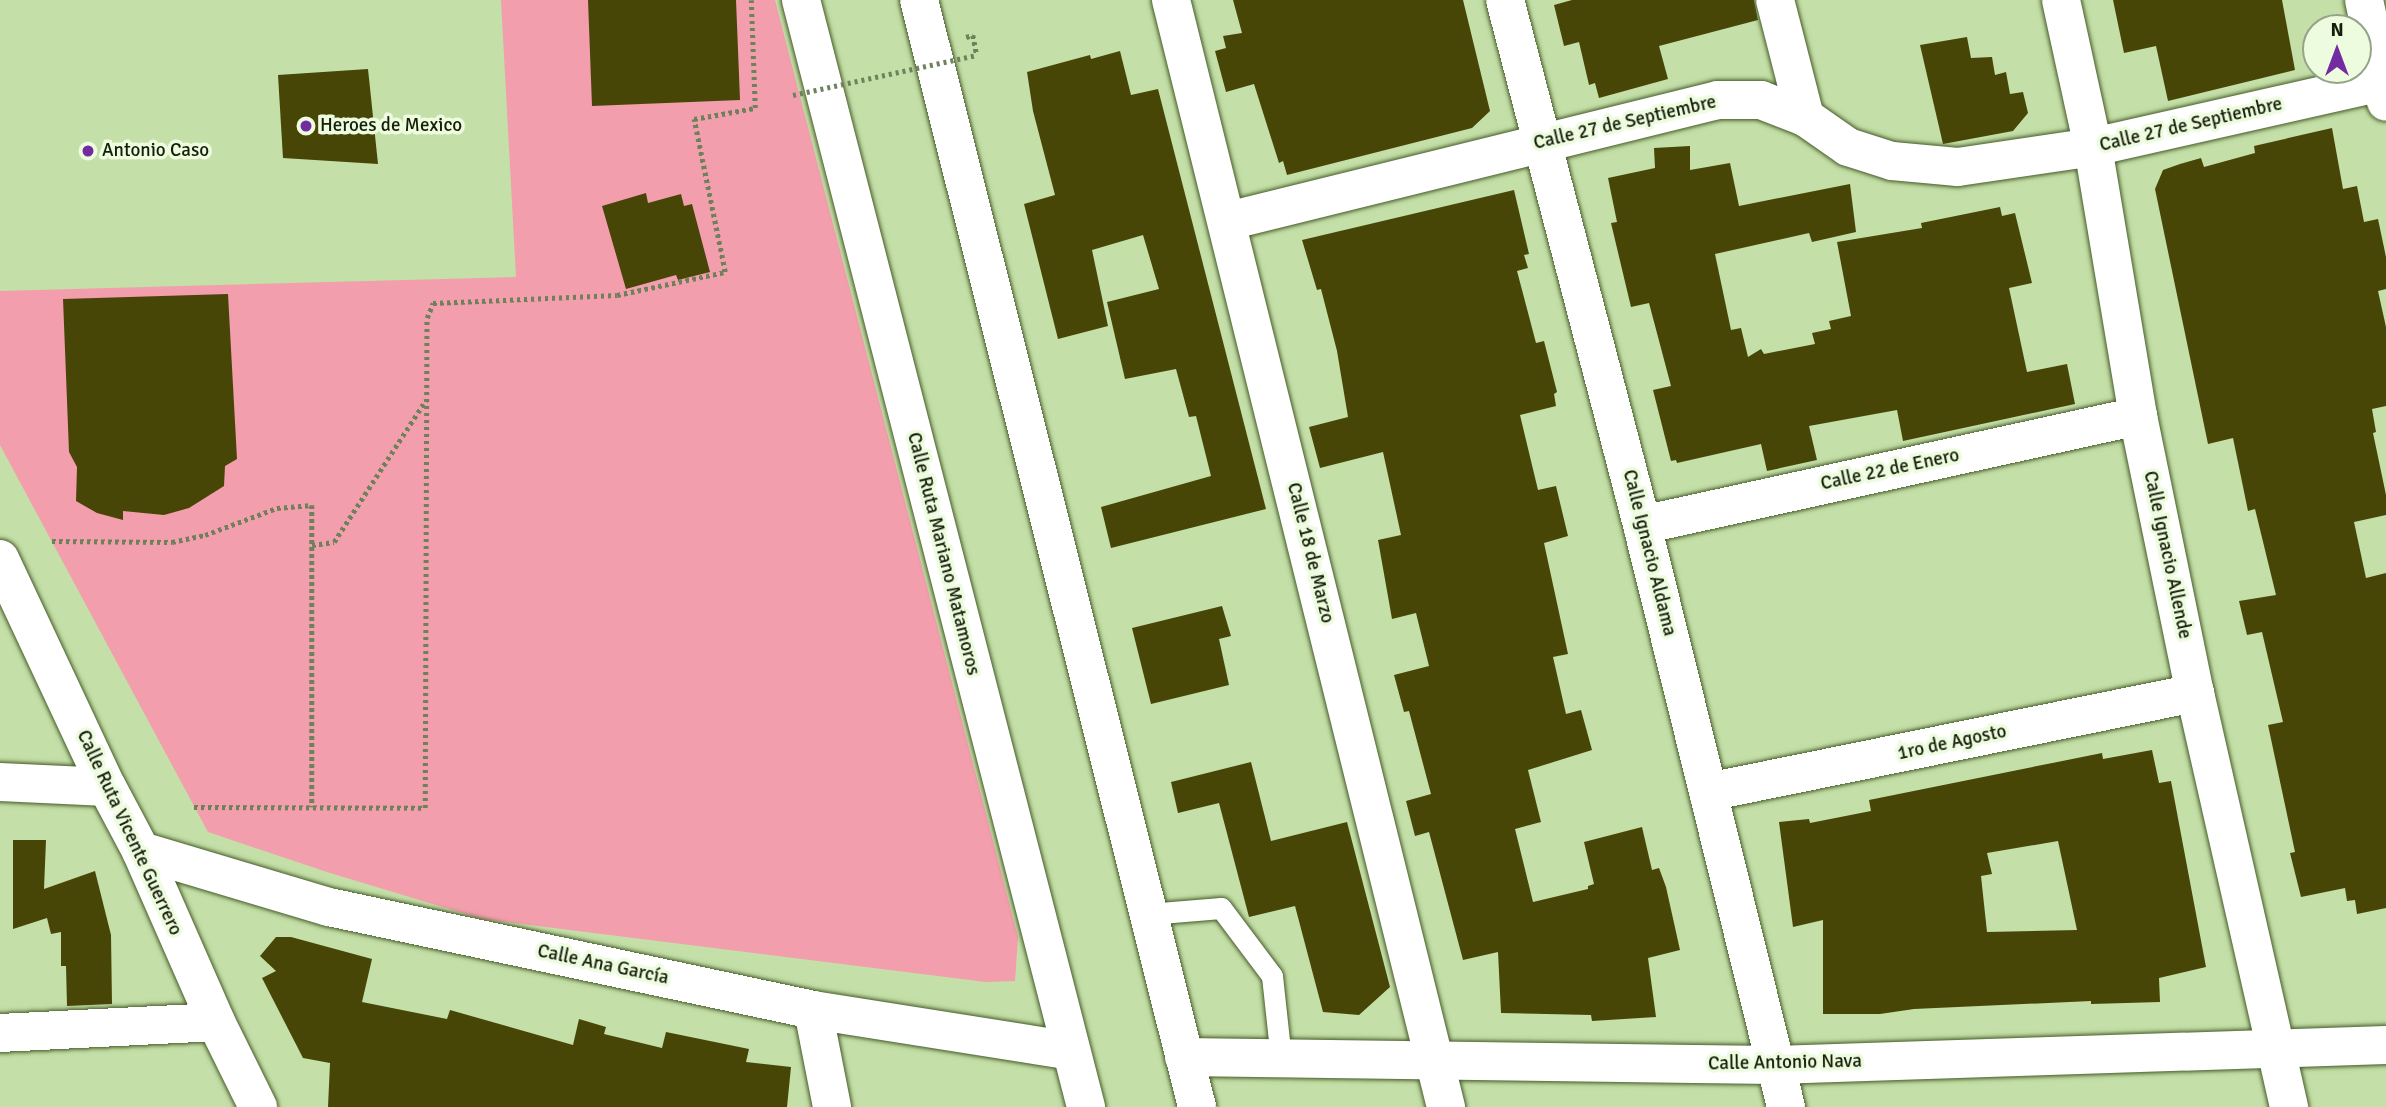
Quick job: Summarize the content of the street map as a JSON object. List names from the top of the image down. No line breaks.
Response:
{"streets":{"street":["Calle 27 de Septiembre","Calle 22 de Enero","Calle 18 de Marzo","Calle Ignacio Aldama","Calle Ruta Mariano Matamoros","Calle Ignacio Allende","1ro de Agosto","Calle Ruta Vicente Guerrero","Calle Ana García","Calle Antonio Nava"]},"crossings":[["Calle 27 de Septiembre","Calle 18 de Marzo"],["Calle 27 de Septiembre","Calle Ignacio Aldama"],["Calle 27 de Septiembre","Calle Ignacio Allende"],["Calle 22 de Enero","Calle Ignacio Aldama"],["Calle 22 de Enero","Calle Ignacio Allende"],["Calle 18 de Marzo","Calle Antonio Nava"],["Calle Ignacio Aldama","1ro de Agosto"],["Calle Ignacio Aldama","Calle Antonio Nava"],["Calle Ruta Mariano Matamoros","Calle Ana García"],["Calle Ignacio Allende","1ro de Agosto"],["Calle Ignacio Allende","Calle Antonio Nava"],["Calle Ruta Vicente Guerrero","Calle Ana García"]],"places":["Heroes de Mexico","Antonio Caso"],"north":"top"}
